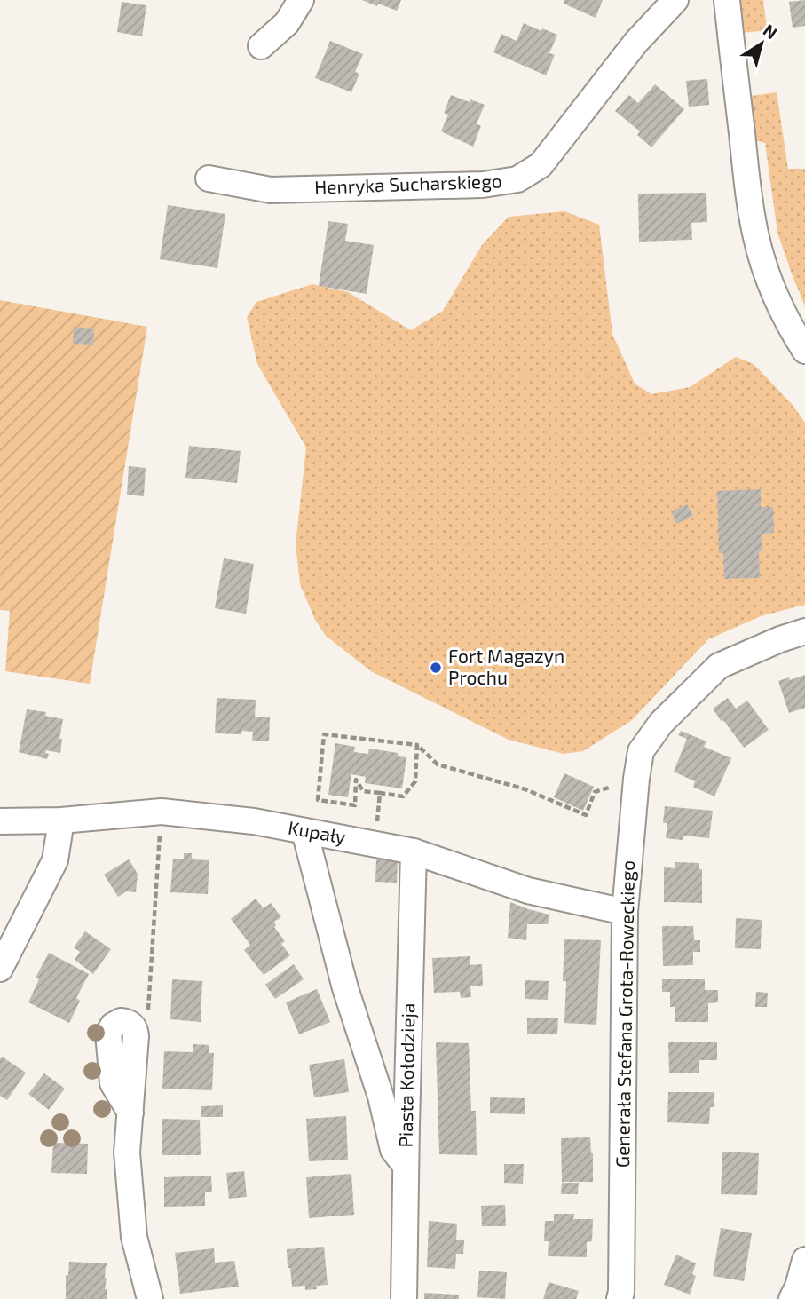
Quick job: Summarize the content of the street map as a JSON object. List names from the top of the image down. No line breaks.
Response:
{"streets":{"street":["Henryka Sucharskiego","Kupały","Generała Stefana Grota-Roweckiego","Piasta Kołodzieja"]},"crossings":[["Kupały","Generała Stefana Grota-Roweckiego"],["Kupały","Piasta Kołodzieja"]],"places":["Fort Magazyn Prochu"],"north":"top right"}
